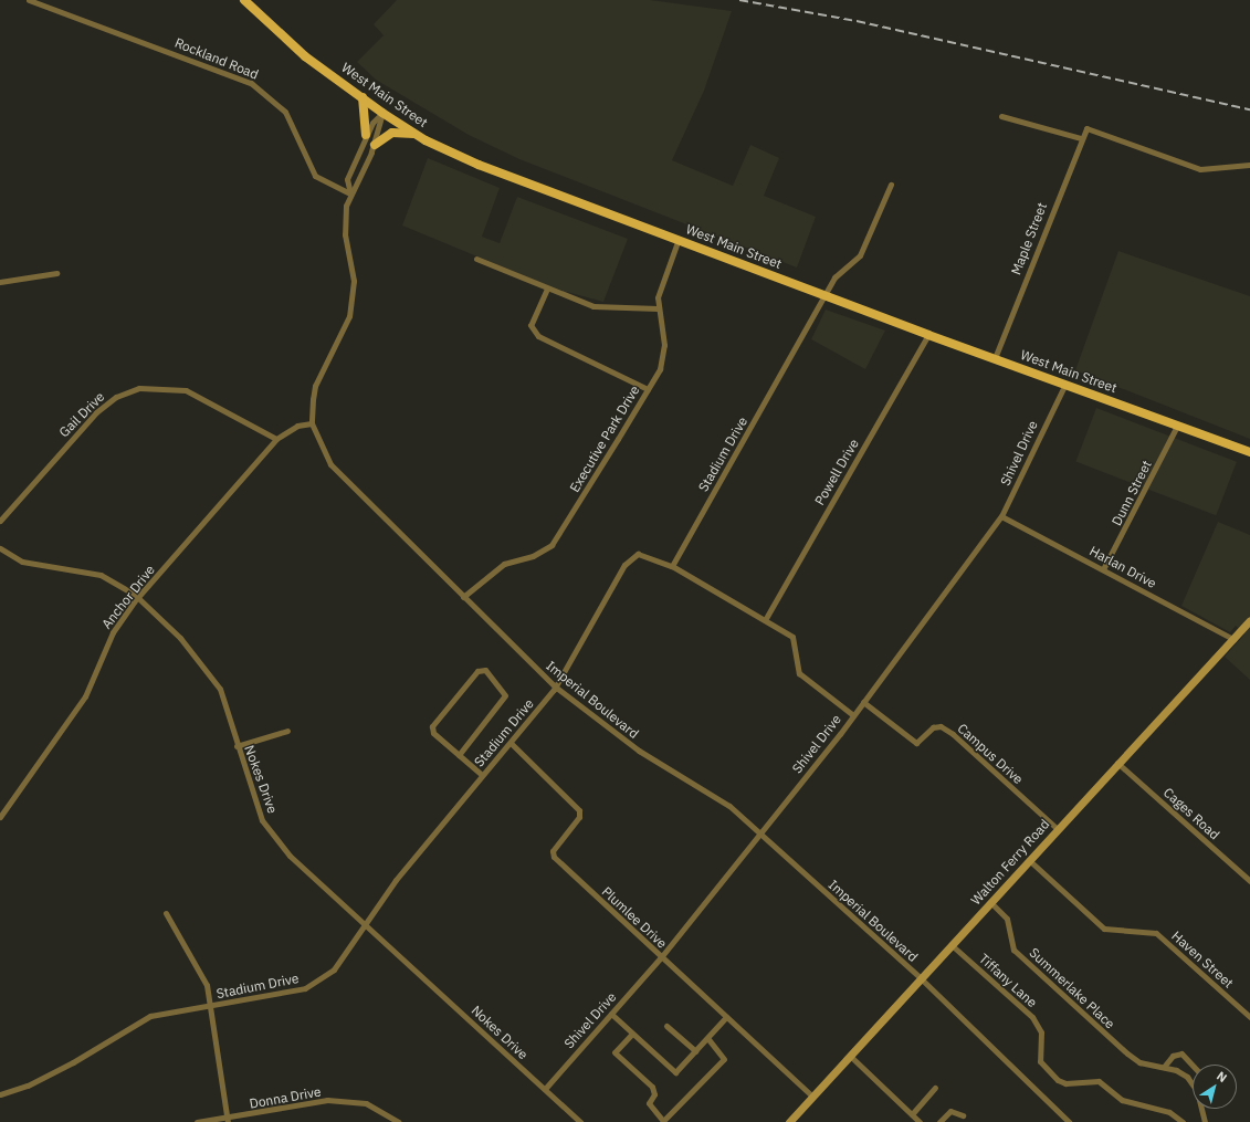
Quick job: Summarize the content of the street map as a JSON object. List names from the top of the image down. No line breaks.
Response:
{"streets":{"main road":["West Main Street"],"street":["Rockland Road","Maple Street","Gail Drive","Executive Park Drive","Shivel Drive","Stadium Drive","Powell Drive","Dunn Street","Harlan Drive","Anchor Drive","Imperial Boulevard","Campus Drive","Nokes Drive","Cages Road","Walton Ferry Road","Plumlee Drive","Haven Street","Tiffany Lane","Summerlake Place","Donna Drive"]},"crossings":[["Rockland Road","Imperial Boulevard"],["West Main Street","Maple Street"],["West Main Street","Executive Park Drive"],["West Main Street","Shivel Drive"],["West Main Street","Stadium Drive"],["West Main Street","Powell Drive"],["West Main Street","Dunn Street"],["West Main Street","Imperial Boulevard"],["Gail Drive","Anchor Drive"],["Executive Park Drive","Imperial Boulevard"],["Shivel Drive","Harlan Drive"],["Shivel Drive","Imperial Boulevard"],["Shivel Drive","Campus Drive"],["Shivel Drive","Nokes Drive"],["Shivel Drive","Plumlee Drive"],["Stadium Drive","Imperial Boulevard"],["Stadium Drive","Nokes Drive"],["Stadium Drive","Plumlee Drive"],["Dunn Street","Harlan Drive"],["Harlan Drive","Walton Ferry Road"],["Anchor Drive","Imperial Boulevard"],["Anchor Drive","Nokes Drive"],["Imperial Boulevard","Walton Ferry Road"],["Campus Drive","Walton Ferry Road"],["Cages Road","Walton Ferry Road"],["Walton Ferry Road","Plumlee Drive"],["Walton Ferry Road","Haven Street"],["Walton Ferry Road","Tiffany Lane"],["Walton Ferry Road","Summerlake Place"]],"north":"top right"}
